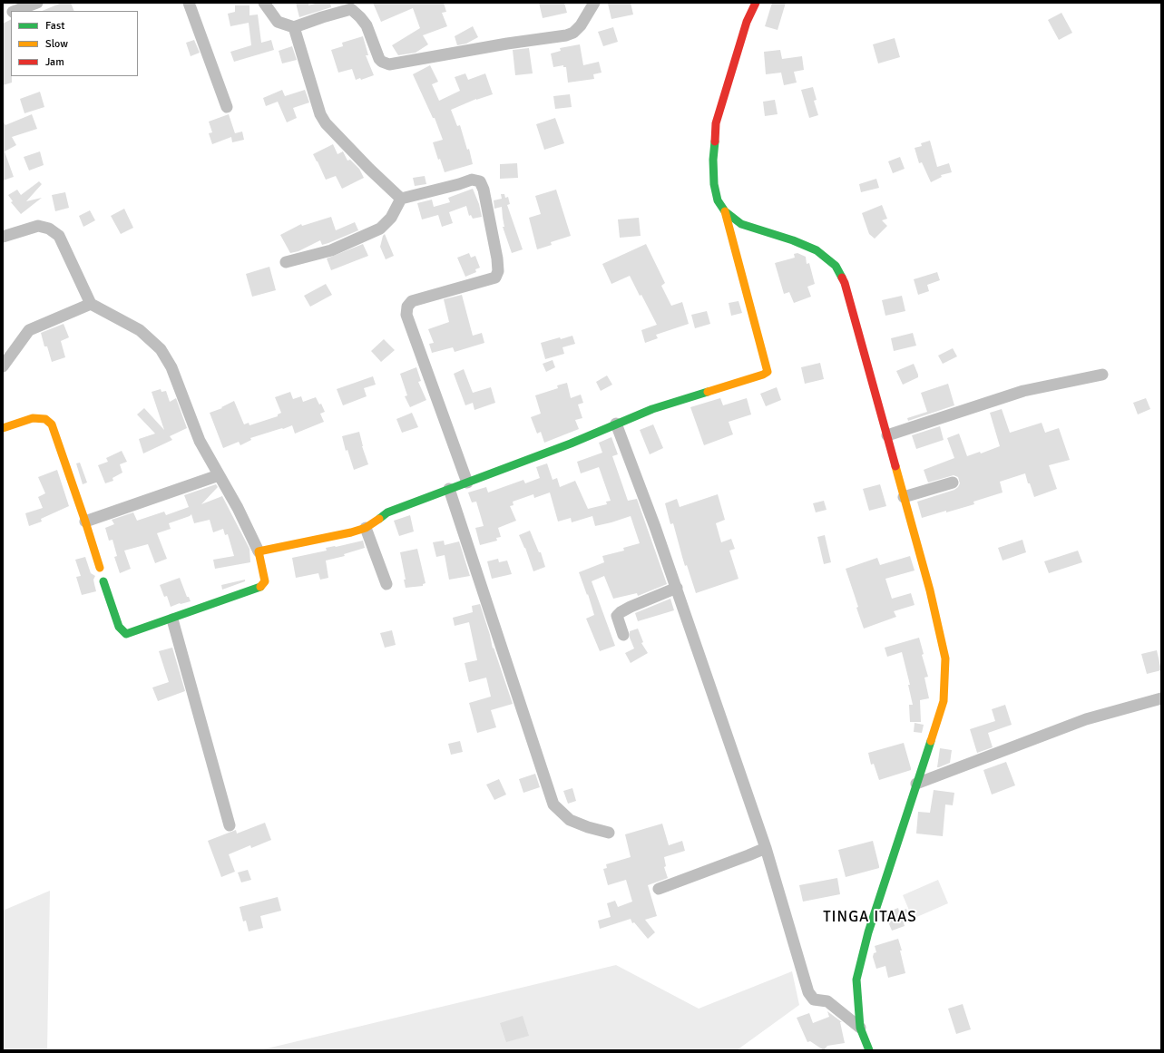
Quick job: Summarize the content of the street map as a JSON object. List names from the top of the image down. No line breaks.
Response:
{"districts":["TINGA ITAAS"],"legend":["Fast","Slow","Jam"]}
